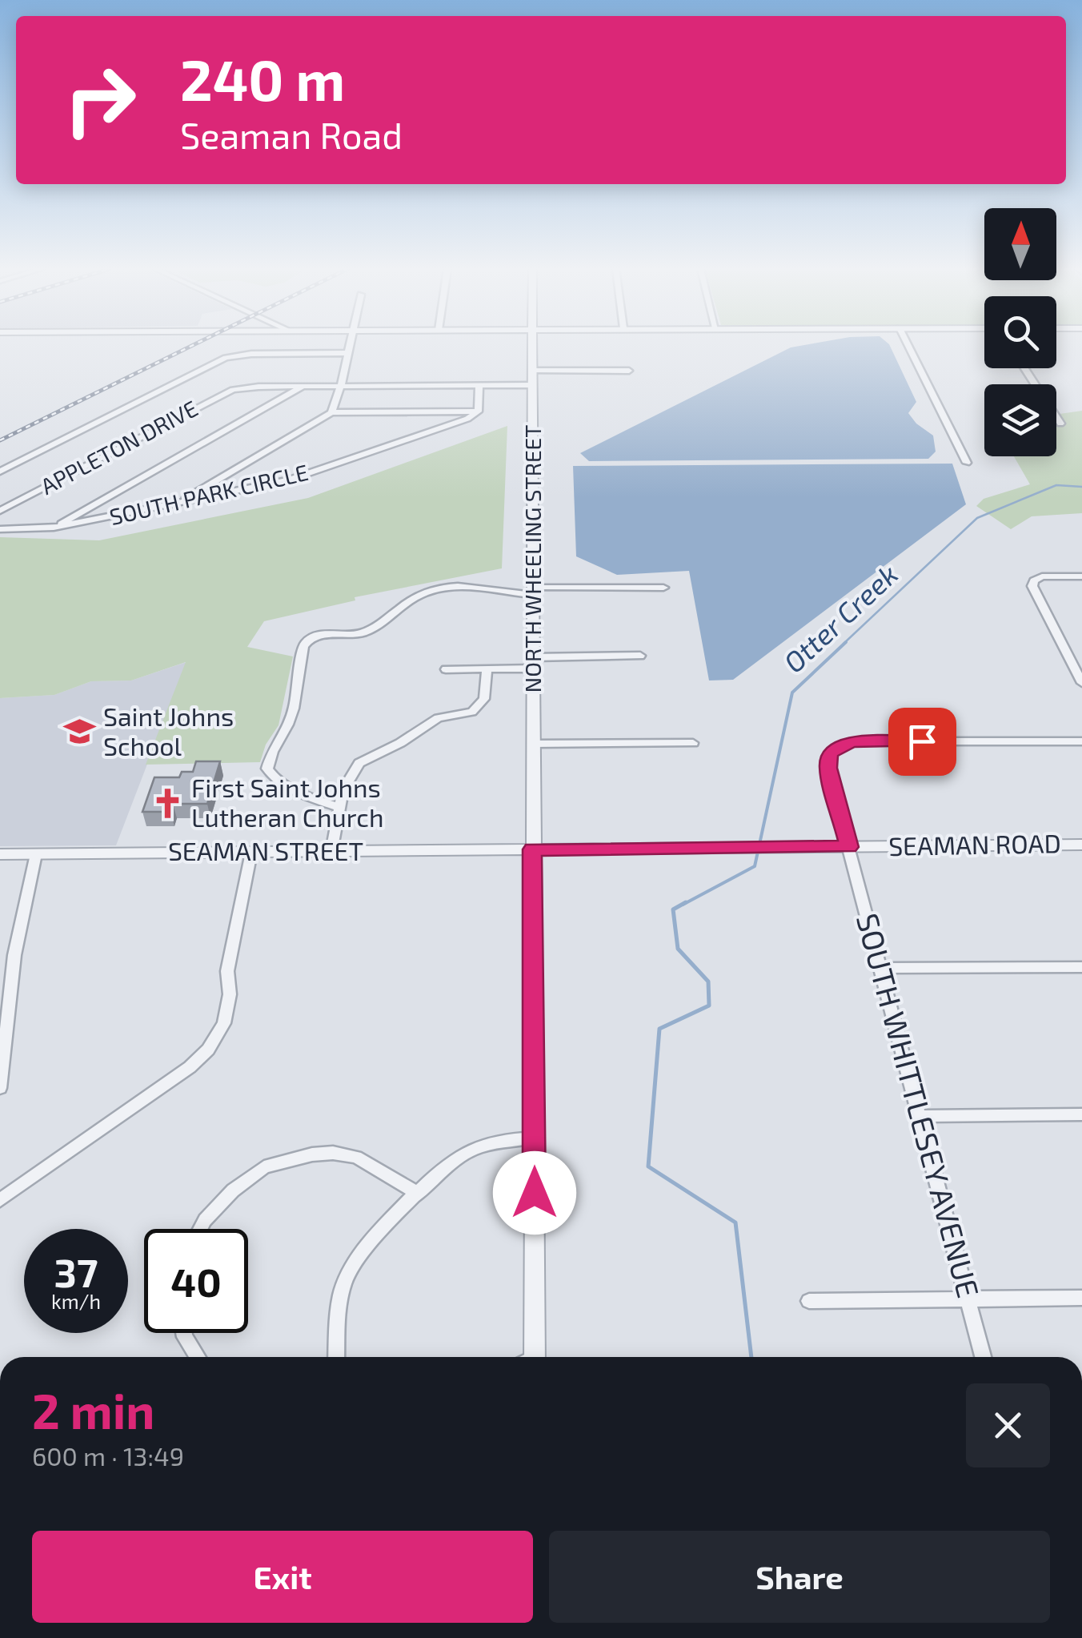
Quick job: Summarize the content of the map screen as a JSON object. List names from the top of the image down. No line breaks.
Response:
{"streets":{"street":["APPLETON DRIVE","SOUTH PARK CIRCLE","NORTH WHEELING STREET","SEAMAN ROAD","SEAMAN STREET","SOUTH WHITTLESEY AVENUE"]},"crossings":[["APPLETON DRIVE","NORTH WHEELING STREET"],["NORTH WHEELING STREET","SEAMAN ROAD"],["NORTH WHEELING STREET","SEAMAN STREET"],["SEAMAN ROAD","SEAMAN STREET"],["SEAMAN ROAD","SOUTH WHITTLESEY AVENUE"]],"water":["Otter Creek"],"places":{"school or university":["Saint Johns School"],"church":["First Saint Johns Lutheran Church"]},"north":"top","page":{"turn":["240 m","Seaman Road"],"speed":"37 km/h","limit":"40","heading":["2 min","600 m · 13:49"],"buttons":["Exit","Share"]}}
